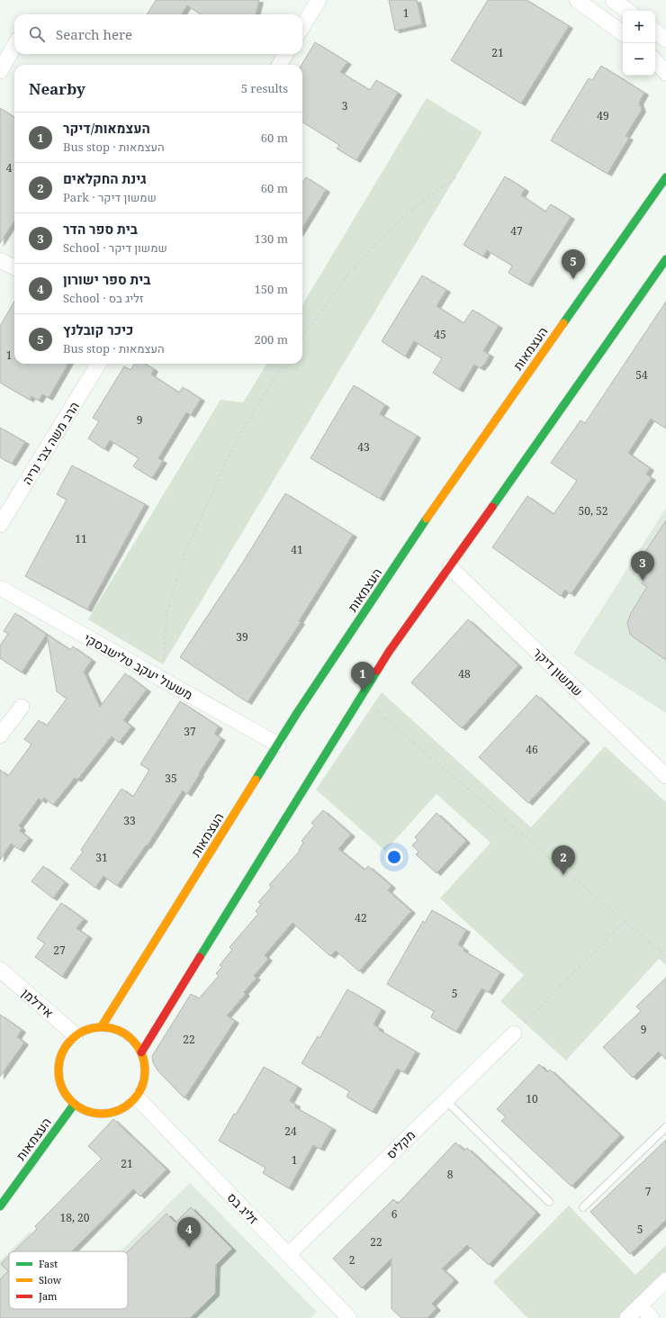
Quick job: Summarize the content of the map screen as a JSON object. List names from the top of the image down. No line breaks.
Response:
{"streets":{"main road":["העצמאות"],"street":["הרב משה צבי נריה","משעול יעקב טלישבסקי","שמשון דיקר","אידלמן","מקליס","זליג בס"]},"crossings":[["העצמאות","משעול יעקב טלישבסקי"],["העצמאות","אידלמן"],["העצמאות","זליג בס"],["אידלמן","זליג בס"],["מקליס","זליג בס"]],"house_numbers":["1","21","3","49","4","47","45","1","54","9","43","50, 52","11","41","39","48","37","46","35","33","31","42","27","5","9","22","10","24","1","21","8","7","6","18, 20","5","22","2"],"legend":["Fast","Slow","Jam"],"page":{"map_buttons":["+","−"],"search":"Search here","heading":["Nearby","5 results"],"list":[{"mark":"1","name":"העצמאות/דיקר","note":"Bus stop · העצמאות","value":"60 m"},{"mark":"2","name":"גינת החקלאים","note":"Park · שמשון דיקר","value":"60 m"},{"mark":"3","name":"בית ספר הדר","note":"School · שמשון דיקר","value":"130 m"},{"mark":"4","name":"בית ספר ישורון","note":"School · זליג בס","value":"150 m"},{"mark":"5","name":"כיכר קובלנץ","note":"Bus stop · העצמאות","value":"200 m"}],"pins":["5","3","1","2","4"]}}
